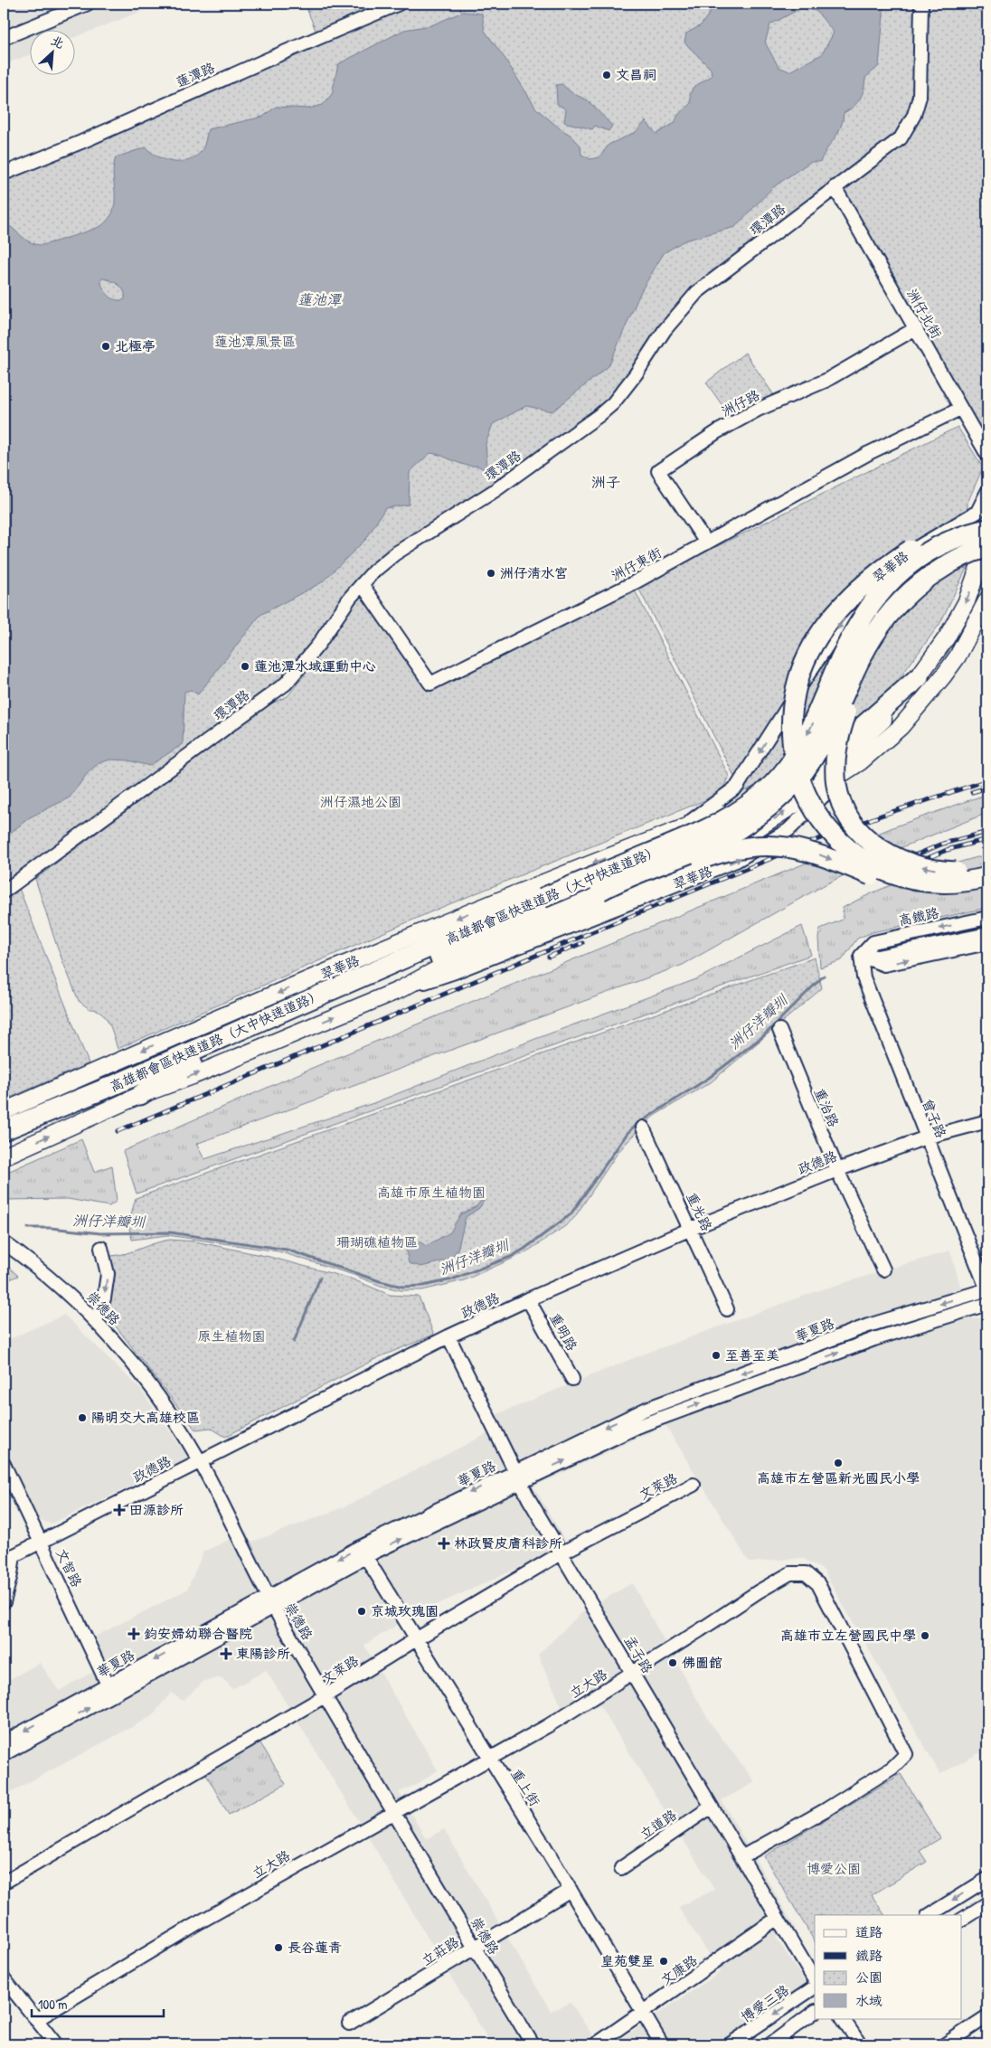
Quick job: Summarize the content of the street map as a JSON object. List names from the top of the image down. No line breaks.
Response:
{"streets":{"highway":["高雄都會區快速道路（大中快速道路）"],"main road":["翠華路"],"street":["蓮潭路","環潭路","洲仔北街","洲仔路","洲仔東街","高鐵路","重治路","曾子路","政德路","重光路","崇德路","華夏路","重明路","文萊路","文智路","孟子路","立大路","重上街","立道路","立莊路","文康路","博愛三路"]},"crossings":[["環潭路","洲仔北街"],["環潭路","洲仔東街"],["洲仔北街","洲仔路"],["洲仔北街","洲仔東街"],["洲仔路","洲仔東街"],["翠華路","高雄都會區快速道路（大中快速道路）"],["高鐵路","曾子路"],["重治路","政德路"],["曾子路","政德路"],["曾子路","華夏路"],["政德路","重光路"],["政德路","崇德路"],["政德路","重明路"],["政德路","文智路"],["政德路","孟子路"],["崇德路","華夏路"],["崇德路","文萊路"],["崇德路","立大路"],["崇德路","立莊路"],["華夏路","文智路"],["華夏路","孟子路"],["華夏路","重上街"],["文萊路","孟子路"],["文萊路","重上街"],["孟子路","立大路"],["孟子路","立道路"],["孟子路","文康路"],["立大路","重上街"],["重上街","立莊路"],["重上街","文康路"]],"districts":["洲子"],"water":["蓮池潭","洲仔洋瓣圳"],"parks":["蓮池潭風景區","洲仔濕地公園","高雄市原生植物園","珊瑚礁植物區","原生植物園","博愛公園"],"places":{"other":["文昌祠","北極亭","洲仔清水宮","蓮池潭水域運動中心","至善至美","陽明交大高雄校區","高雄市左營區新光國民小學","京城玫瑰園","高雄市立左營國民中學","佛圖館","長谷蓮青","皇苑雙星"],"health":["田源診所","林政賢皮膚科診所","鈞安婦幼聯合醫院","東陽診所"]},"legend":["道路","鐵路","公園","水域"],"scale_bar":"100 m","north":"top right"}
